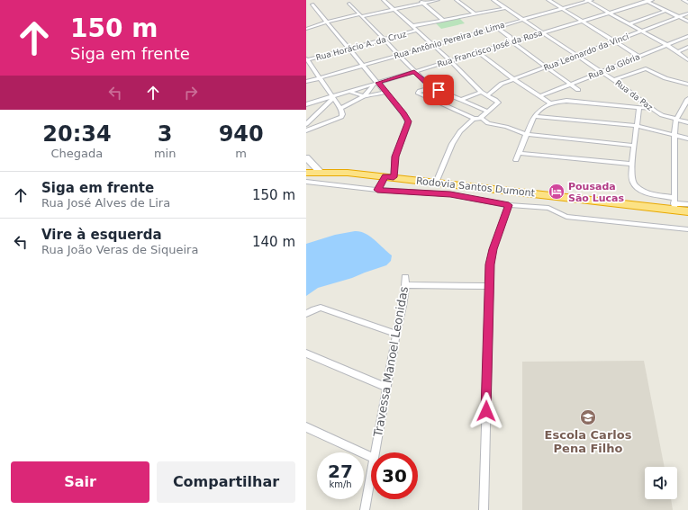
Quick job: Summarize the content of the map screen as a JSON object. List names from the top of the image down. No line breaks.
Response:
{"streets":{"highway":["Rodovia Santos Dumont"],"street":["Rua Antônio Pereira de Lima","Rua Horácio A. da Cruz","Rua Francisco José da Rosa","Rua Leonardo da Vinci","Rua da Glória","Rua da Paz","Travessa Manoel Leonidas"]},"crossings":[["Rua Antônio Pereira de Lima","Rua da Paz"],["Rua Francisco José da Rosa","Rua da Paz"],["Rua Leonardo da Vinci","Rua da Paz"],["Rua da Glória","Rua da Paz"]],"places":{"hotel":["Pousada São Lucas"],"school or university":["Escola Carlos Pena Filho"]},"page":{"turn":["150 m","Siga em frente"],"eta":["20:34","Chegada","3","min","940","m"],"list":[{"name":"Siga em frente","note":"Rua José Alves de Lira","value":"150 m"},{"name":"Vire à esquerda","note":"Rua João Veras de Siqueira","value":"140 m"}],"speed":"27 km/h","limit":"30","buttons":["Sair","Compartilhar"]}}
